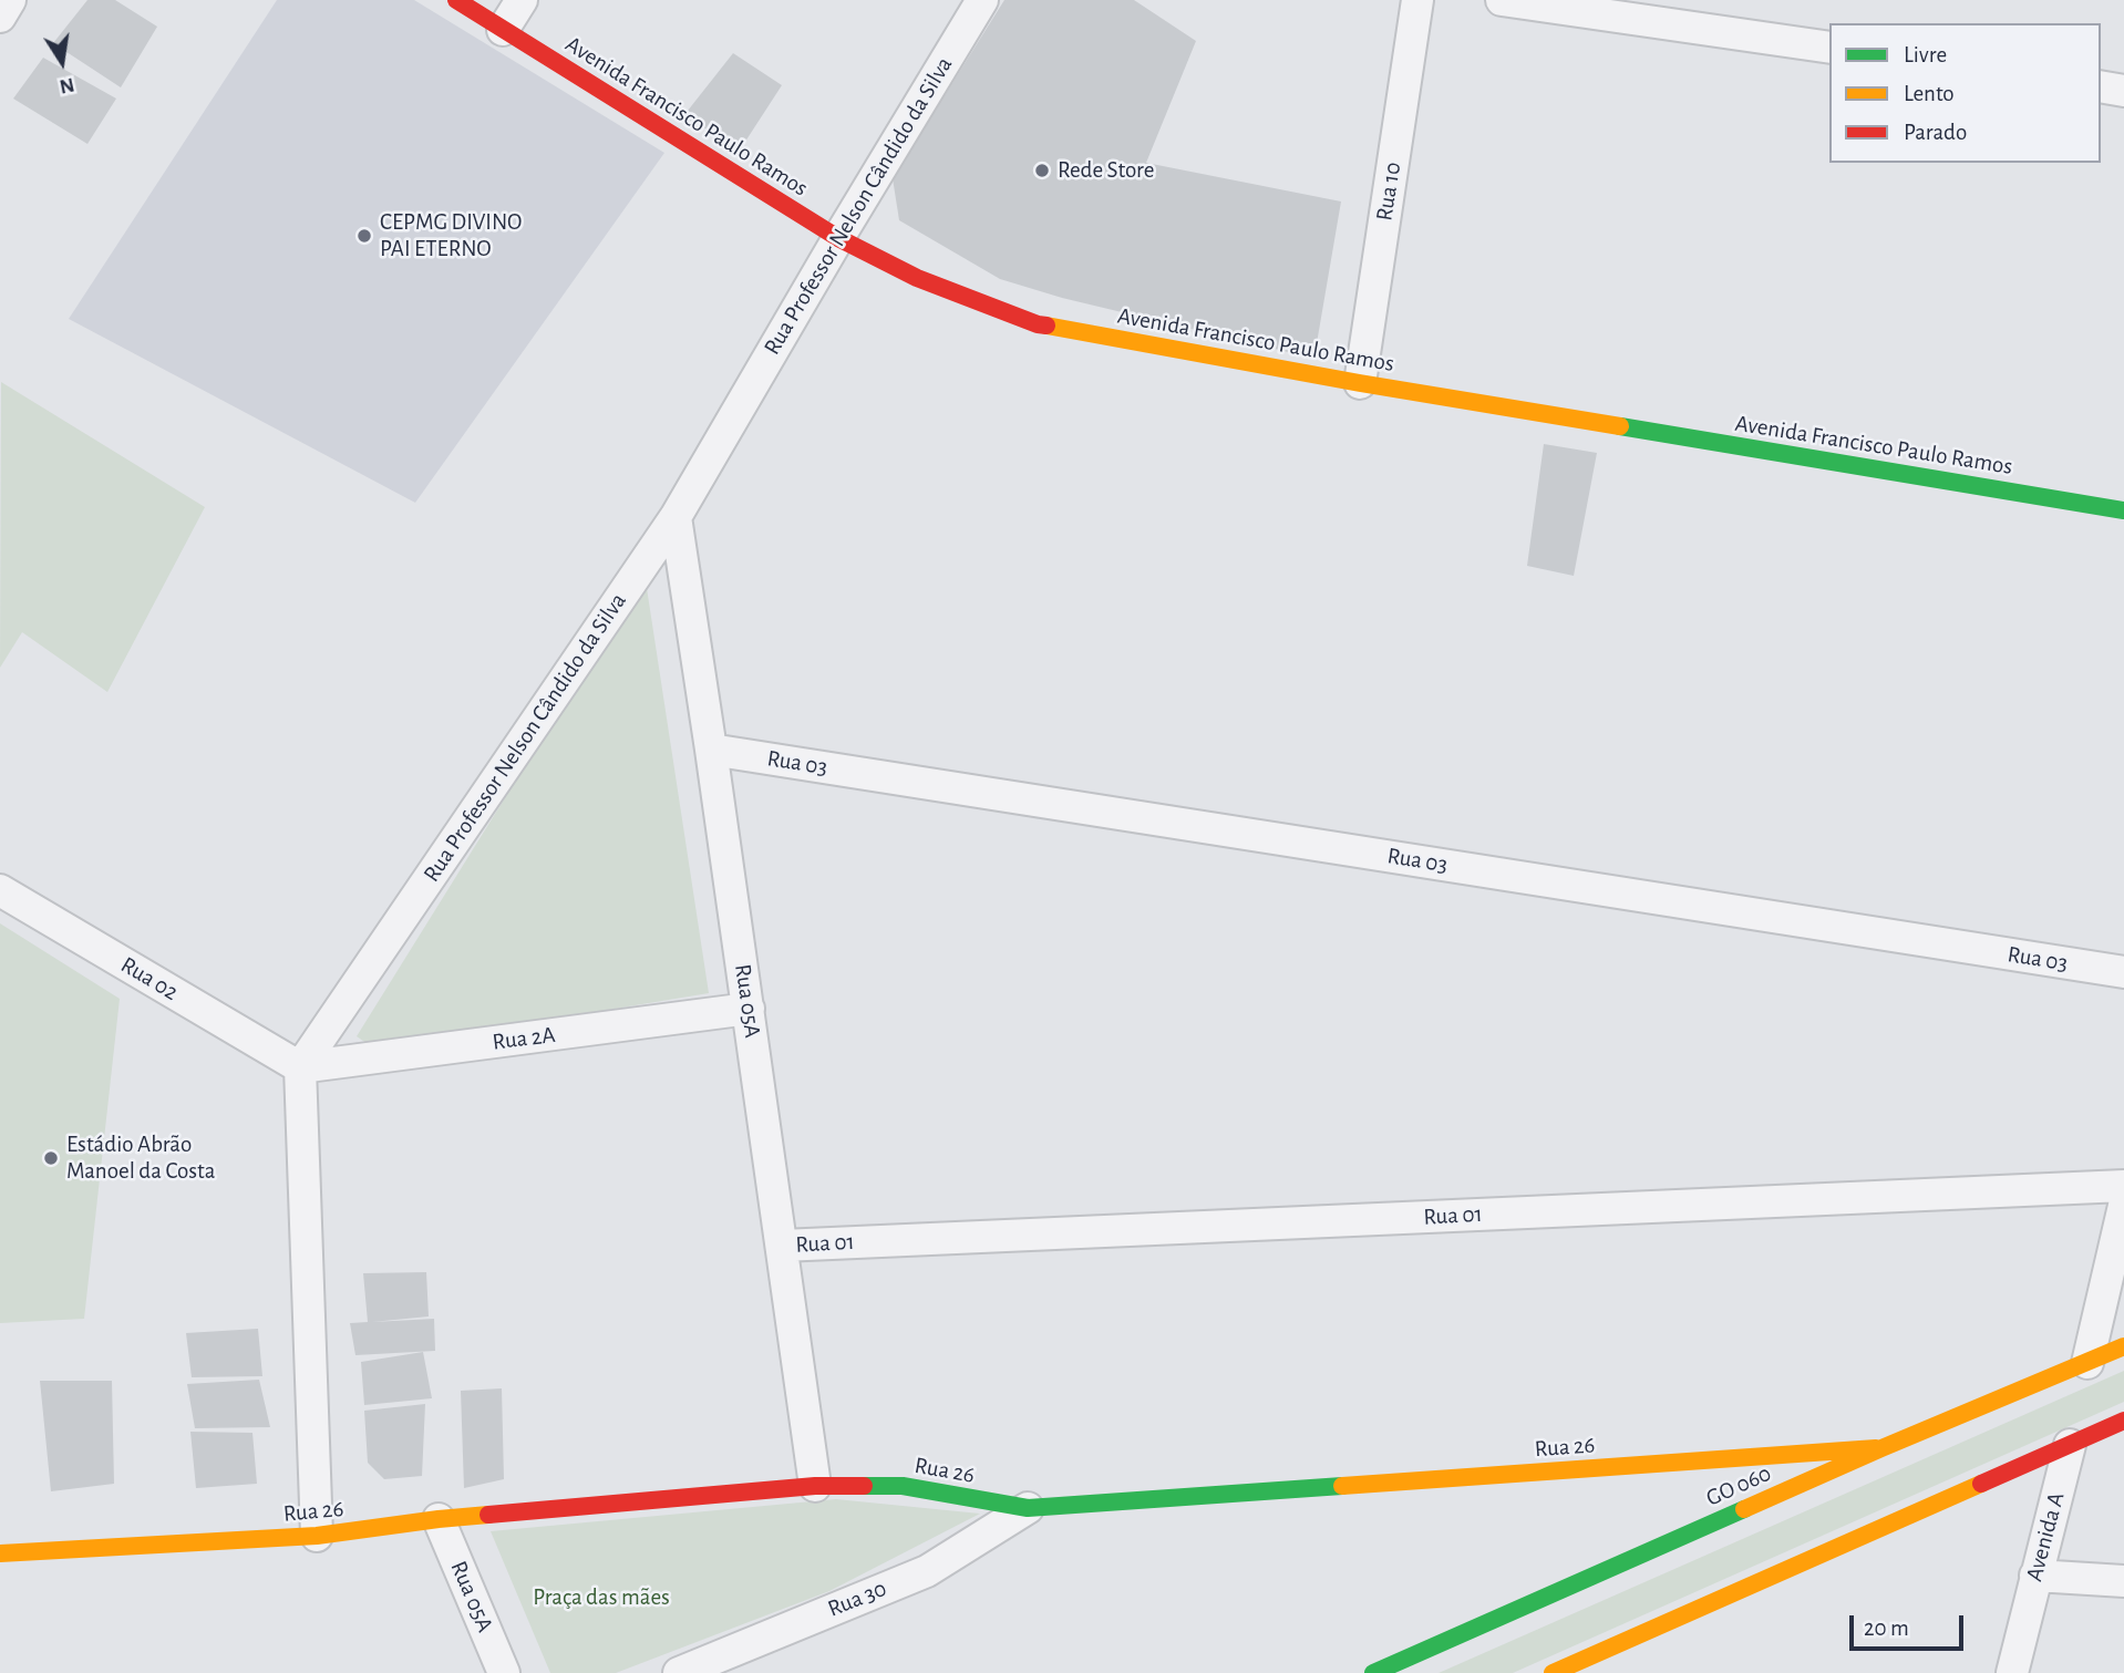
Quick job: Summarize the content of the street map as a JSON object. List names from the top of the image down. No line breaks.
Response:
{"streets":{"street":["Avenida Francisco Paulo Ramos","Rua 10","Rua Professor Nelson Cândido da Silva","Rua 03","Rua 02","Rua 05A","Rua 2A","Rua 01","Rua 26","GO 060","Avenida A","Rua 30"]},"crossings":[["Avenida Francisco Paulo Ramos","Rua 10"],["Avenida Francisco Paulo Ramos","Rua Professor Nelson Cândido da Silva"],["Rua Professor Nelson Cândido da Silva","Rua 02"],["Rua Professor Nelson Cândido da Silva","Rua 05A"],["Rua Professor Nelson Cândido da Silva","Rua 2A"],["Rua 03","Rua 05A"],["Rua 02","Rua 2A"],["Rua 05A","Rua 2A"],["Rua 05A","Rua 01"],["Rua 05A","Rua 26"],["Rua 26","GO 060"],["Rua 26","Rua 30"]],"parks":["Praça das mães"],"places":["Rede Store","CEPMG DIVINO PAI ETERNO","Estádio Abrão Manoel da Costa"],"legend":["Livre","Lento","Parado"],"scale_bar":"20 m","north":"bottom"}
